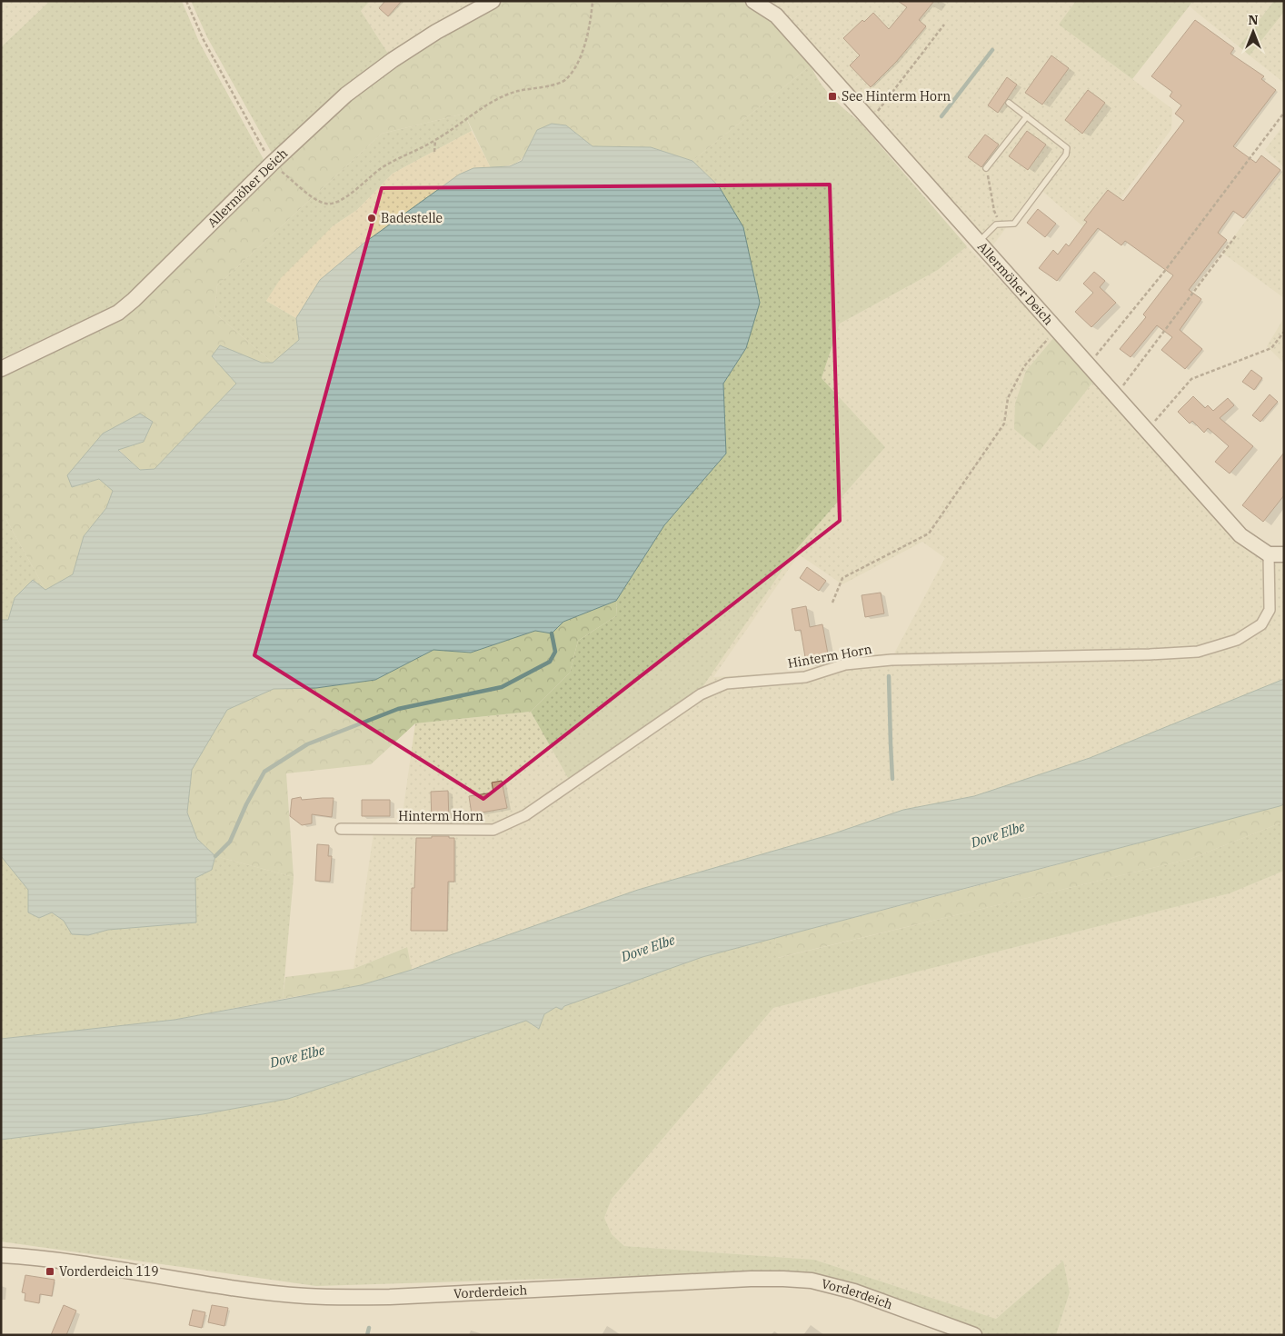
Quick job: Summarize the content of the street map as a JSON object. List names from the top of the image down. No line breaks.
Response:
{"streets":{"street":["Allermöher Deich","Hinterm Horn","Vorderdeich"]},"crossings":[["Allermöher Deich","Hinterm Horn"]],"water":["Dove Elbe"],"places":{"transit":["See Hinterm Horn","Vorderdeich 119"],"other":["Badestelle"]},"north":"top"}
